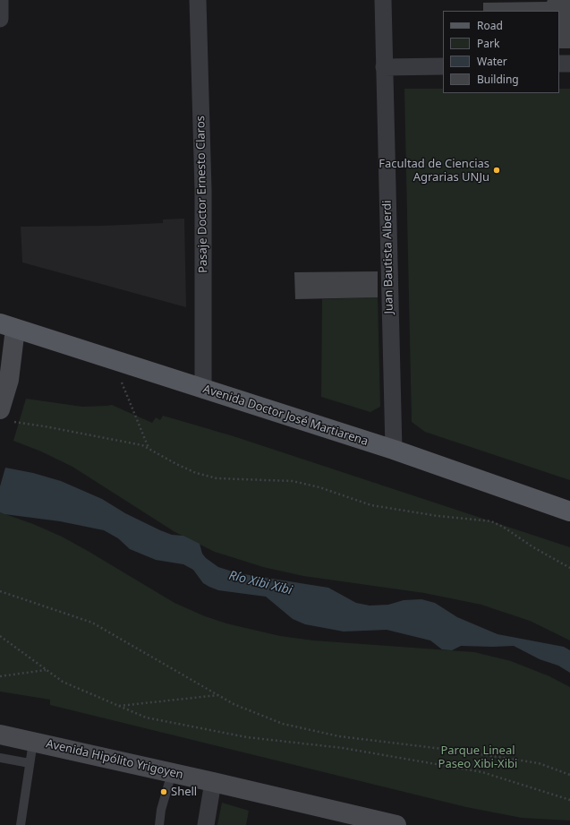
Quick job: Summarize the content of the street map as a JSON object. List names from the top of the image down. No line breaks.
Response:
{"streets":{"main road":["Avenida Doctor José Martiarena","Avenida Hipólito Yrigoyen"],"street":["Pasaje Doctor Ernesto Claros","Juan Bautista Alberdi"]},"crossings":[["Pasaje Doctor Ernesto Claros","Avenida Doctor José Martiarena"],["Juan Bautista Alberdi","Avenida Doctor José Martiarena"]],"water":["Río Xibi Xibi"],"parks":["Parque Lineal Paseo Xibi-Xibi"],"places":["Facultad de Ciencias Agrarias UNJu","Shell"],"legend":["Road","Park","Water","Building"]}
